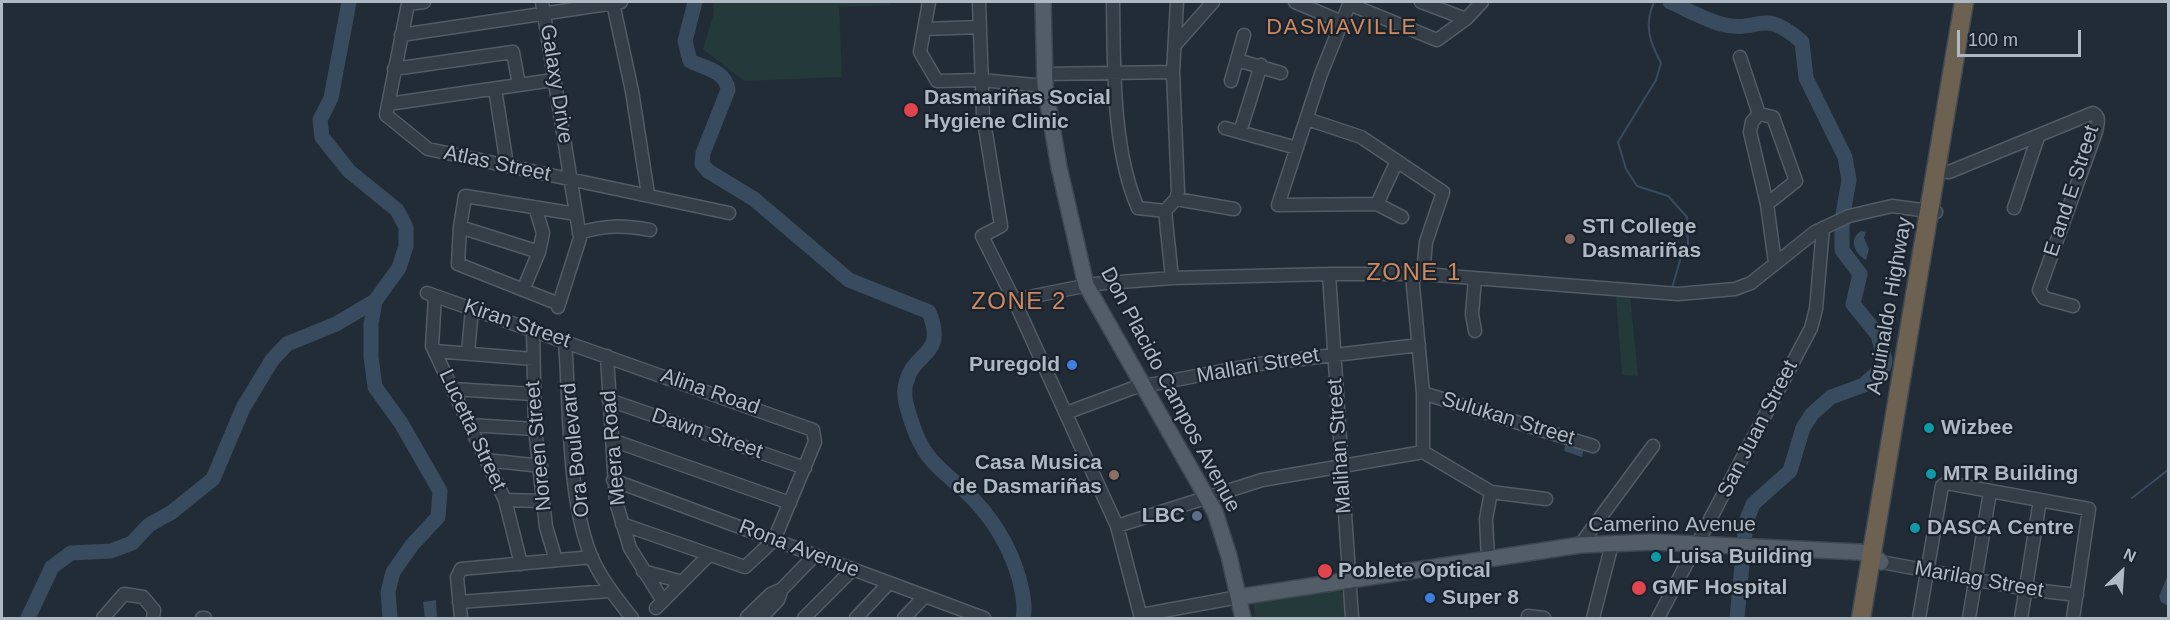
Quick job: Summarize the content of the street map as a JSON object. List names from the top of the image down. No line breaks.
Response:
{"streets":{"highway":["Aguinaldo Highway"],"main road":["Don Placido Campos Avenue","Camerino Avenue"],"street":["Galaxy Drive","Atlas Street","E and E Street","Kiran Street","Mallari Street","Alina Road","Sulukan Street","San Juan Street","Lucetta Street","Dawn Street","Noreen Street","Malihan Street","Meera Road","Ora Boulevard","Rona Avenue","Marilag Street"]},"crossings":[["Galaxy Drive","Atlas Street"],["E and E Street","Aguinaldo Highway"],["Aguinaldo Highway","Camerino Avenue"],["Aguinaldo Highway","Marilag Street"],["Kiran Street","Alina Road"],["Kiran Street","Lucetta Street"],["Kiran Street","Noreen Street"],["Kiran Street","Meera Road"],["Kiran Street","Ora Boulevard"],["Mallari Street","Don Placido Campos Avenue"],["Mallari Street","Malihan Street"],["Don Placido Campos Avenue","Camerino Avenue"],["Alina Road","Dawn Street"],["Alina Road","Meera Road"],["San Juan Street","Camerino Avenue"],["Dawn Street","Meera Road"],["Malihan Street","Camerino Avenue"],["Meera Road","Rona Avenue"],["Camerino Avenue","Marilag Street"]],"districts":["DASMAVILLE","ZONE 1","ZONE 2"],"places":["Dasmariñas Social Hygiene Clinic","STI College Dasmariñas","Puregold","Wizbee","MTR Building","Casa Musica de Dasmariñas","LBC","DASCA Centre","Luisa Building","Poblete Optical","GMF Hospital","Super 8"],"scale_bar":"100 m","north":"top right"}
